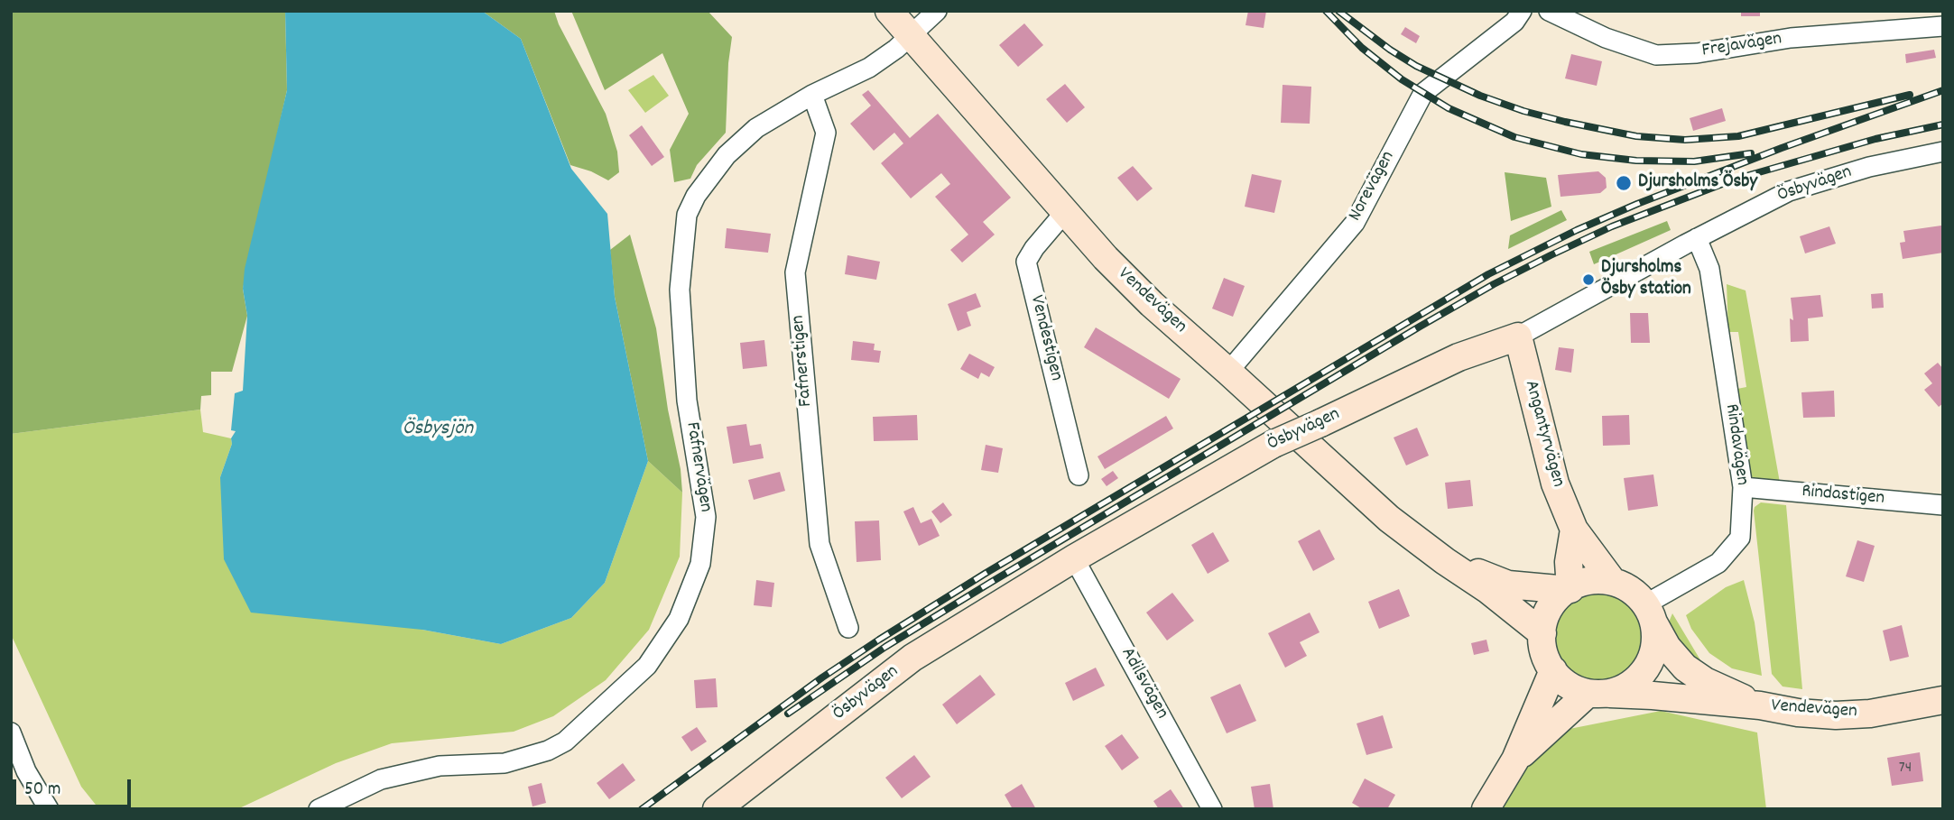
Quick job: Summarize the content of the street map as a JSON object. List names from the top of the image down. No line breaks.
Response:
{"streets":{"street":["Frejavägen","Ösbyvägen","Norevägen","Vendevägen","Vendestigen","Fafnerstigen","Angantyrvägen","Rindavägen","Fafnervägen","Rindastigen","Adilsvägen"]},"crossings":[["Ösbyvägen","Angantyrvägen"],["Ösbyvägen","Rindavägen"],["Ösbyvägen","Adilsvägen"],["Norevägen","Vendevägen"],["Vendevägen","Vendestigen"],["Vendevägen","Angantyrvägen"],["Vendevägen","Rindavägen"],["Vendevägen","Fafnervägen"],["Fafnerstigen","Fafnervägen"],["Angantyrvägen","Rindavägen"],["Rindavägen","Rindastigen"]],"water":["Ösbysjön"],"places":["Djursholms Ösby","Djursholms Ösby station"],"house_numbers":["74"],"scale_bar":"50 m"}
